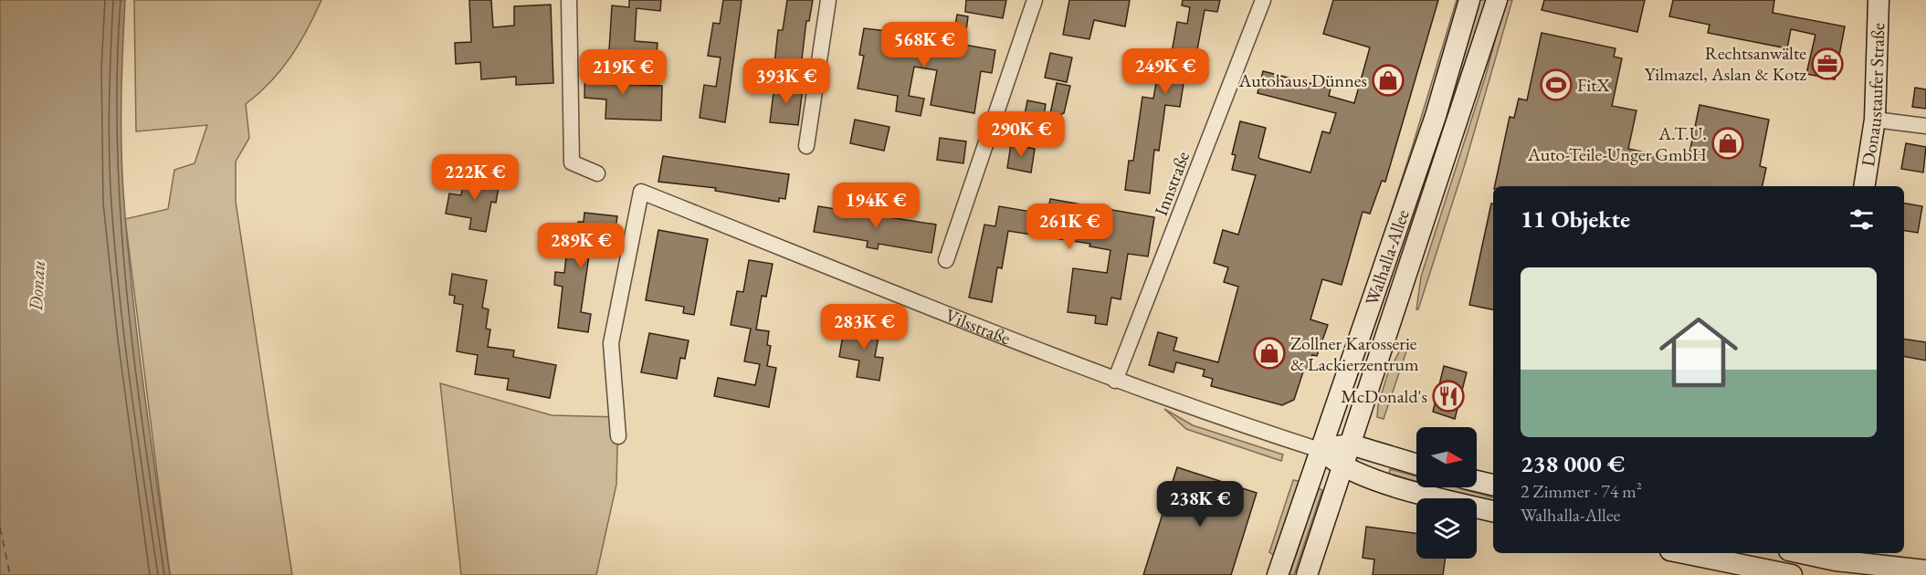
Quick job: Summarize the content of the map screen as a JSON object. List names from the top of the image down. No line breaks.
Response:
{"streets":{"main road":["Donaustaufer Straße","Walhalla-Allee","Vilsstraße"],"street":["Innstraße"]},"crossings":[["Innstraße","Vilsstraße"],["Walhalla-Allee","Vilsstraße"]],"water":["Donau"],"places":{"office":["Rechtsanwälte Yilmazel, Aslan & Kotz"],"shop":["Autohaus Dünnes","A.T.U. Auto-Teile-Unger GmbH","Zollner Karosserie & Lackierzentrum"],"sports":["FitX"],"restaurant":["McDonald's"]},"north":"right","page":{"price":["568K €","249K €","219K €","393K €","290K €","222K €","194K €","261K €","289K €","283K €","238K €"],"heading":"11 Objekte","list":[{"name":"238 000 €","note":"2 Zimmer · 74 m² · Walhalla-Allee"}]}}
